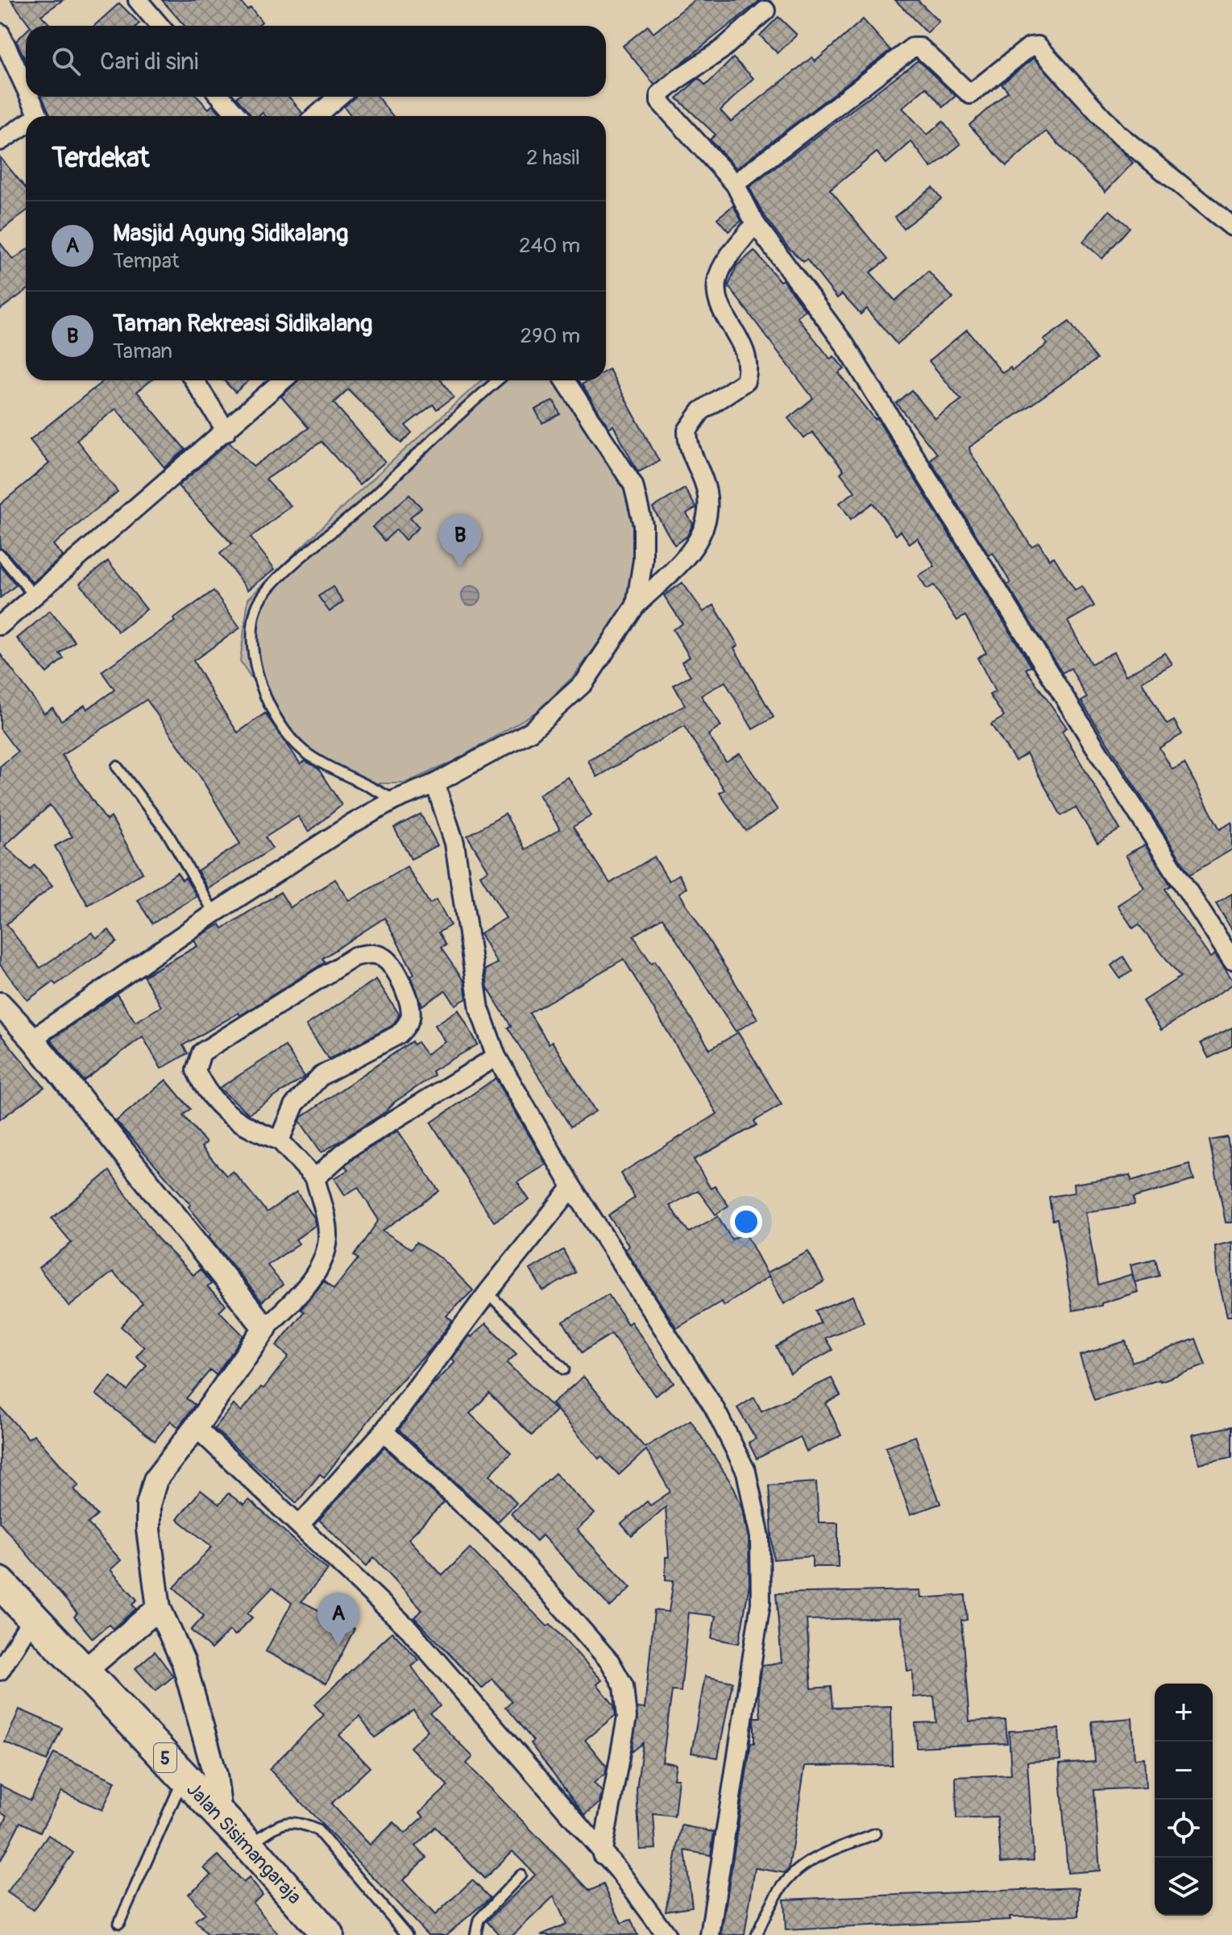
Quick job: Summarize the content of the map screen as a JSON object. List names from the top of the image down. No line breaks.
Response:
{"streets":{"highway":["5","Jalan Sisimangaraja"]},"page":{"search":"Cari di sini","heading":["Terdekat","2 hasil"],"list":[{"mark":"A","name":"Masjid Agung Sidikalang","note":"Tempat","value":"240 m"},{"mark":"B","name":"Taman Rekreasi Sidikalang","note":"Taman","value":"290 m"}],"pins":["B","A"],"map_buttons":["+","−"]}}
